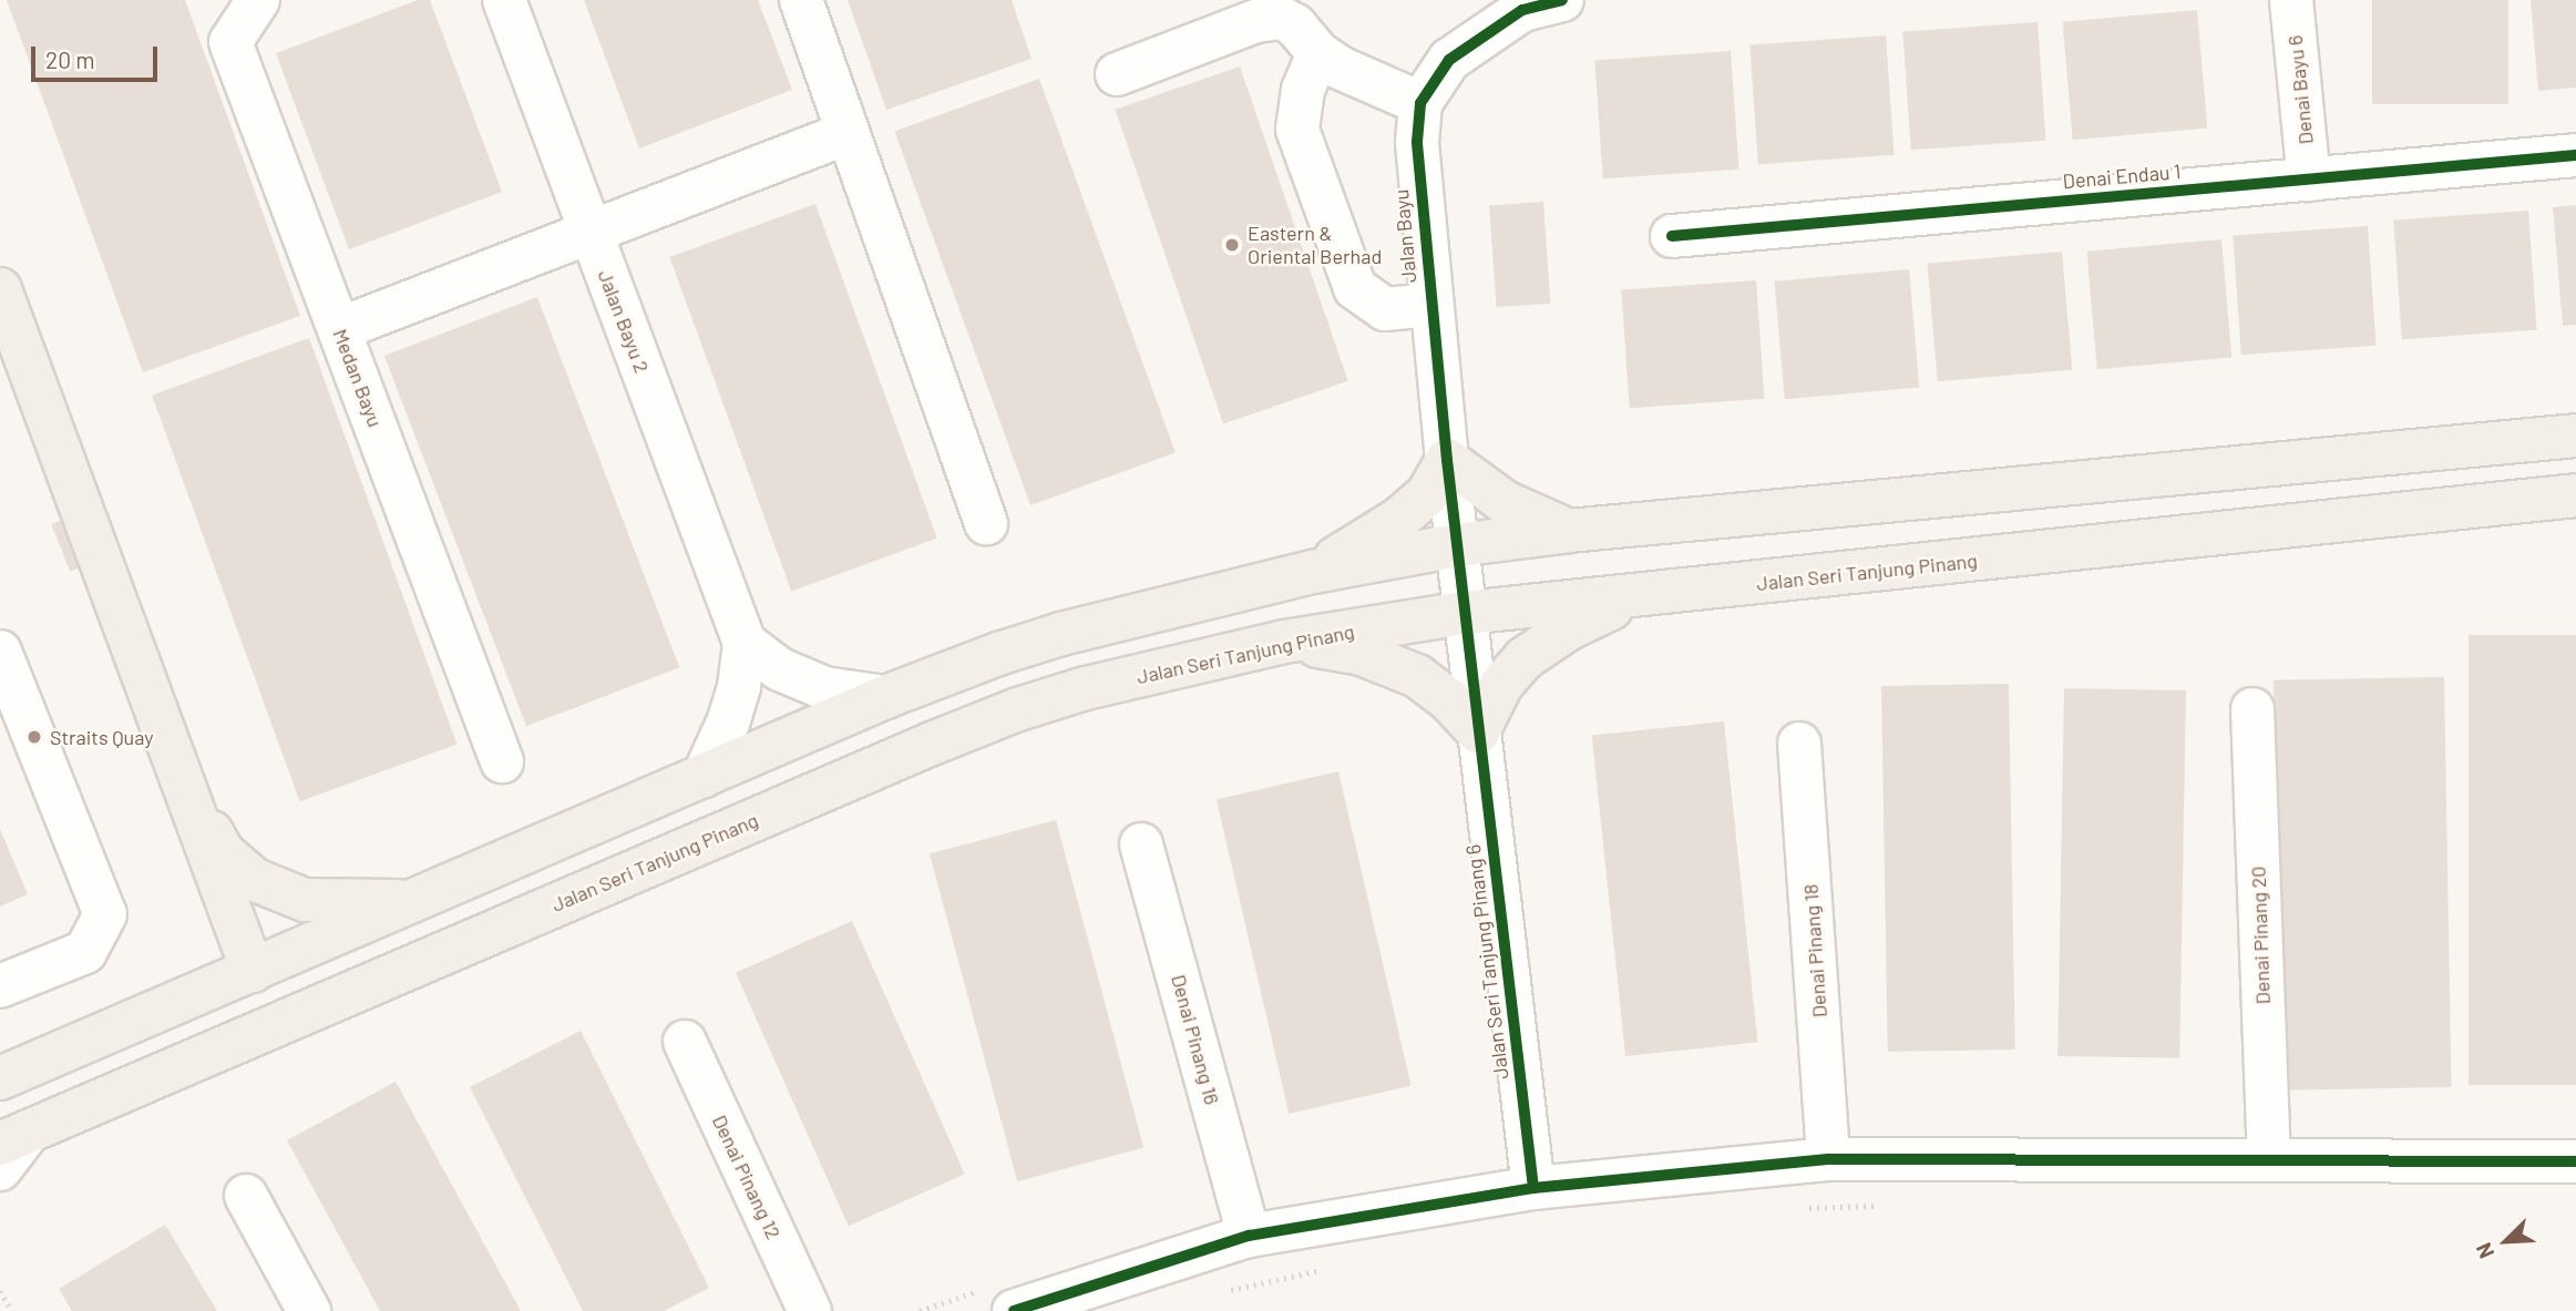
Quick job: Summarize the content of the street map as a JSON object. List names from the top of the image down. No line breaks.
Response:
{"streets":{"main road":["Jalan Seri Tanjung Pinang"],"street":["Denai Bayu 6","Denai Endau 1","Jalan Bayu","Jalan Bayu 2","Medan Bayu","Denai Pinang 20","Denai Pinang 18","Jalan Seri Tanjung Pinang 6","Denai Pinang 16","Denai Pinang 12"]},"crossings":[["Denai Bayu 6","Denai Endau 1"],["Jalan Bayu","Jalan Seri Tanjung Pinang"],["Jalan Bayu","Jalan Seri Tanjung Pinang 6"],["Jalan Seri Tanjung Pinang","Jalan Seri Tanjung Pinang 6"]],"places":["Eastern & Oriental Berhad","Straits Quay"],"scale_bar":"20 m","north":"bottom left"}
